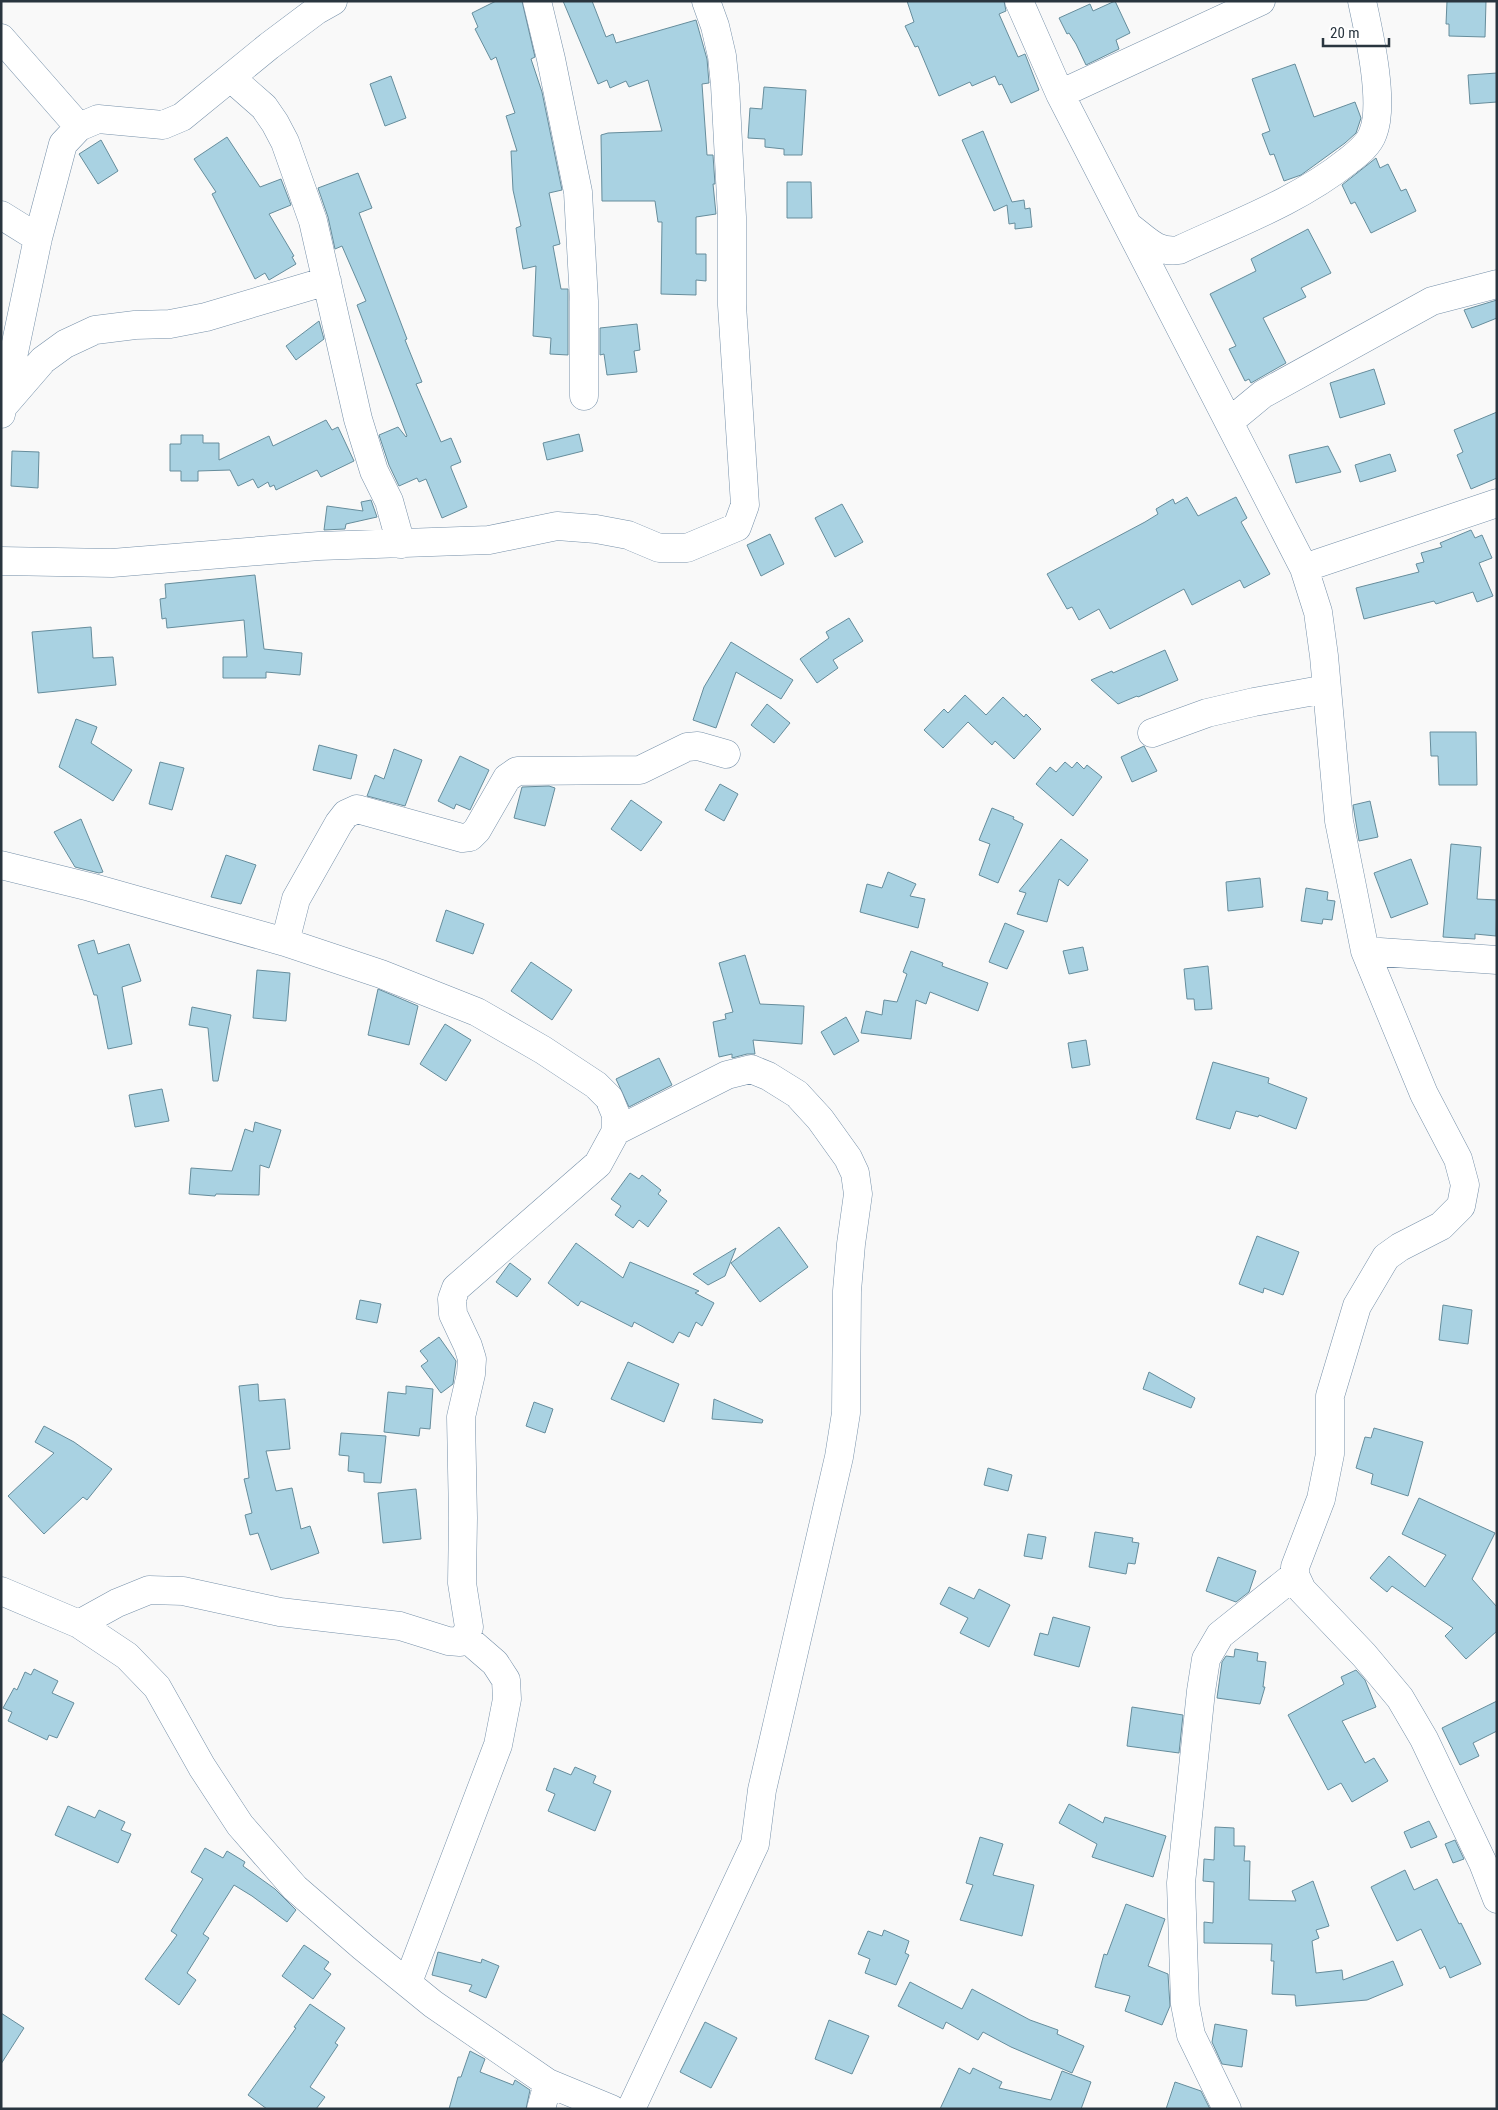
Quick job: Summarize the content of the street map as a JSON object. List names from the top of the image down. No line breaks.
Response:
{"scale_bar":"20 m"}
